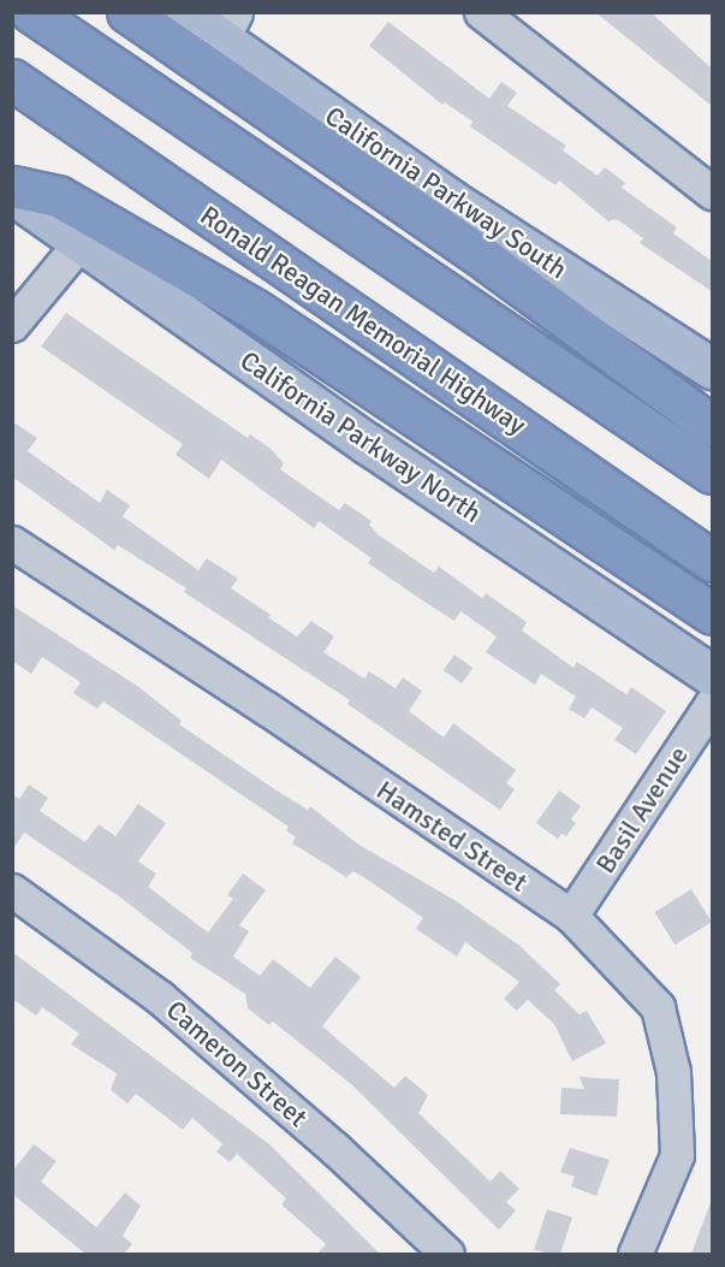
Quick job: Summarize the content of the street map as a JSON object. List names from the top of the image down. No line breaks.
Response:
{"streets":{"highway":["Ronald Reagan Memorial Highway"],"main road":["California Parkway South","California Parkway North"],"street":["Basil Avenue","Hamsted Street","Cameron Street"]},"crossings":[["Basil Avenue","Hamsted Street"]]}
